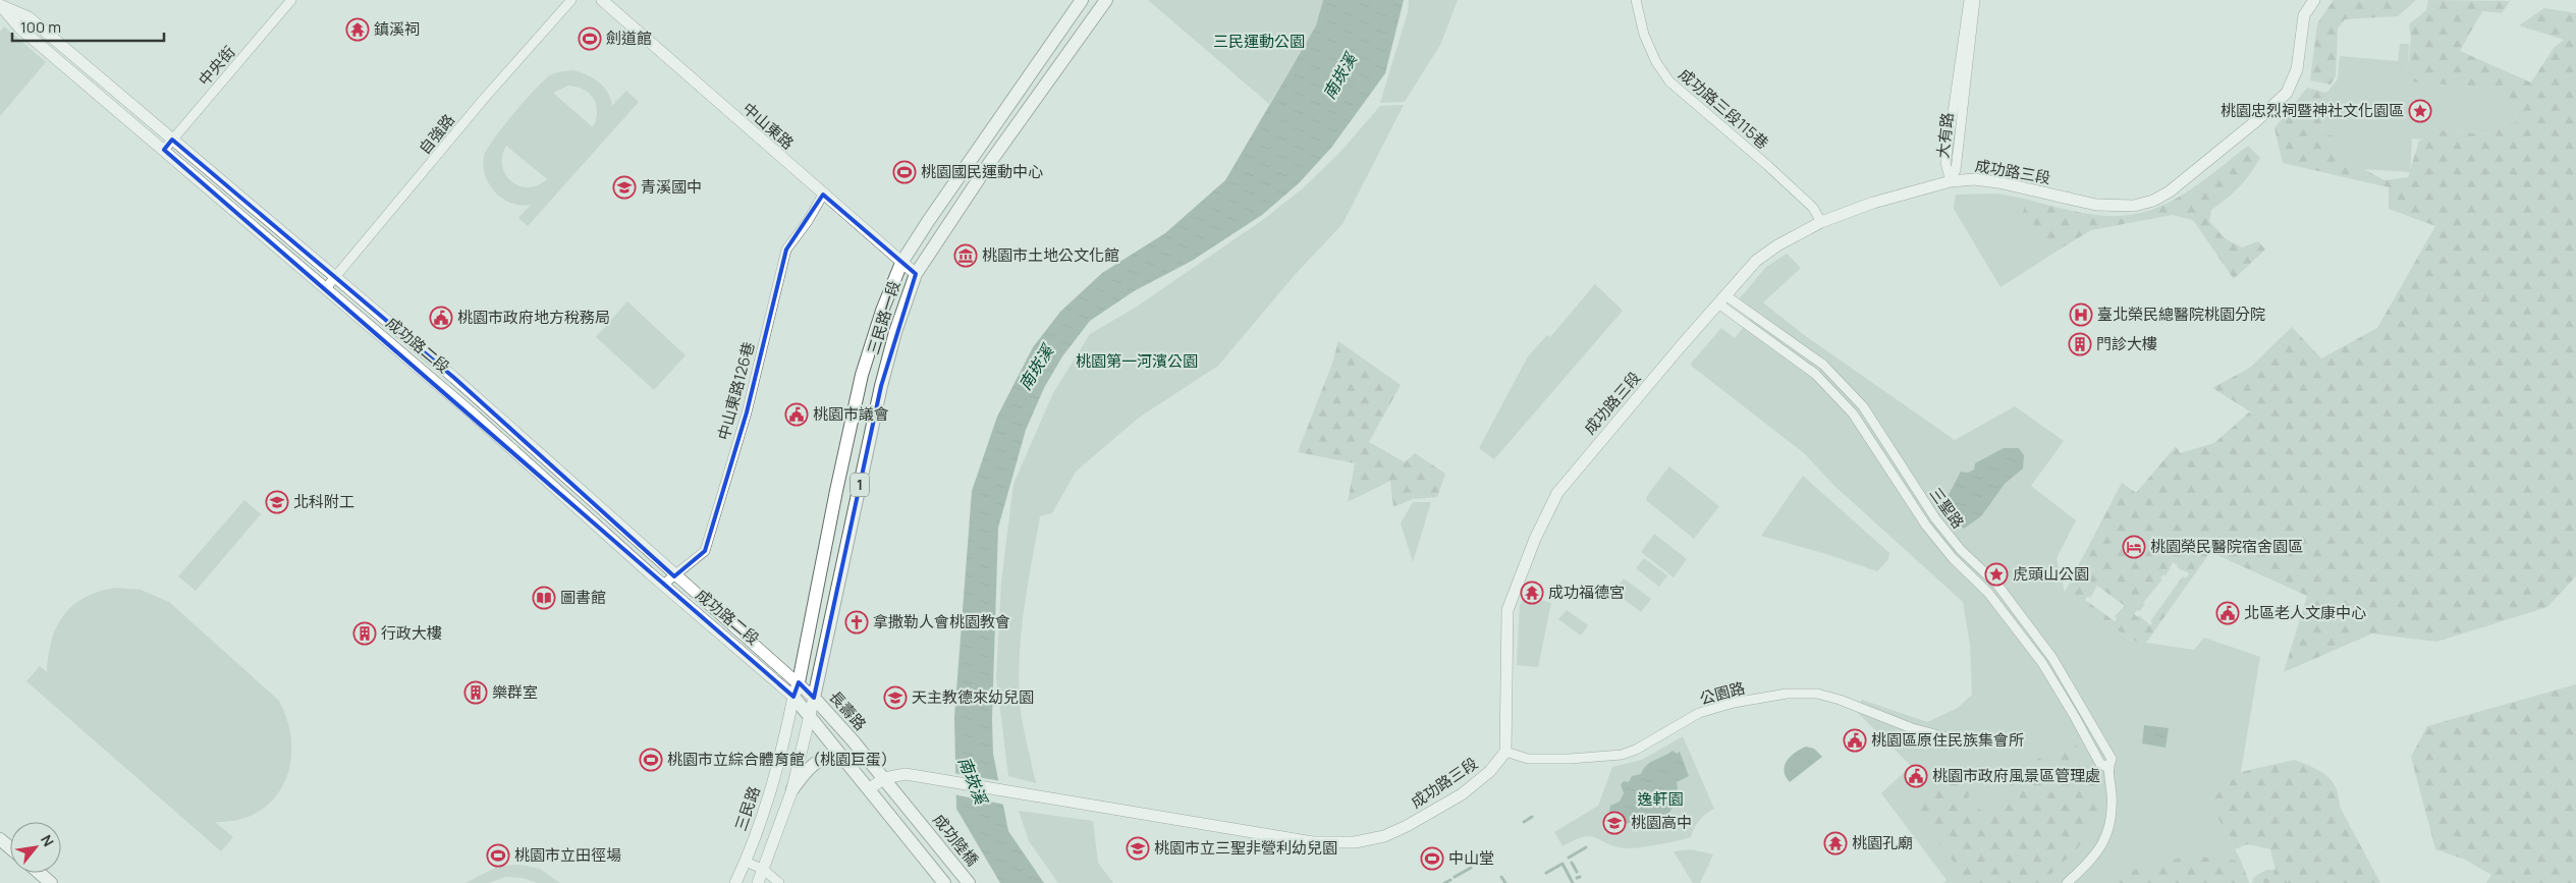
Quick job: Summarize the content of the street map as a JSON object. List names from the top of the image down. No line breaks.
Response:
{"streets":{"main road":["三民路一段","成功路二段","1","長壽路","三民路","成功陸橋"],"street":["中央街","成功路三段115巷","中山東路","自強路","大有路","成功路三段","中山東路126巷","三聖路","公園路"]},"crossings":[["中央街","成功路二段"],["成功路三段115巷","成功路三段"],["中山東路","三民路一段"],["中山東路","中山東路126巷"],["自強路","成功路二段"],["大有路","成功路三段"],["成功路三段","三聖路"],["成功路三段","公園路"],["成功路三段","長壽路"],["三民路一段","成功路二段"],["三民路一段","長壽路"],["三民路一段","三民路"],["成功路二段","中山東路126巷"],["成功路二段","長壽路"],["成功路二段","三民路"],["長壽路","成功陸橋"]],"water":["南崁溪"],"parks":["三民運動公園","桃園第一河濱公園","逸軒園"],"places":{"temple":["鎮溪祠","成功福德宮","桃園孔廟"],"sports":["劍道館","桃園國民運動中心","桃園市立綜合體育館（桃園巨蛋）","桃園市立田徑場","中山堂"],"place":["桃園忠烈祠暨神社文化園區","虎頭山公園"],"school or university":["青溪國中","北科附工","天主教德來幼兒園","桃園高中","桃園市立三聖非營利幼兒園"],"museum":["桃園市土地公文化館"],"hospital":["臺北榮民總醫院桃園分院"],"public building":["桃園市政府地方稅務局","桃園市議會","北區老人文康中心","桃園區原住民族集會所","桃園市政府風景區管理處"],"building":["門診大樓","行政大樓","樂群室"],"hotel":["桃園榮民醫院宿舍園區"],"library":["圖書館"],"church":["拿撒勒人會桃園教會"]},"scale_bar":"100 m","north":"top right"}
